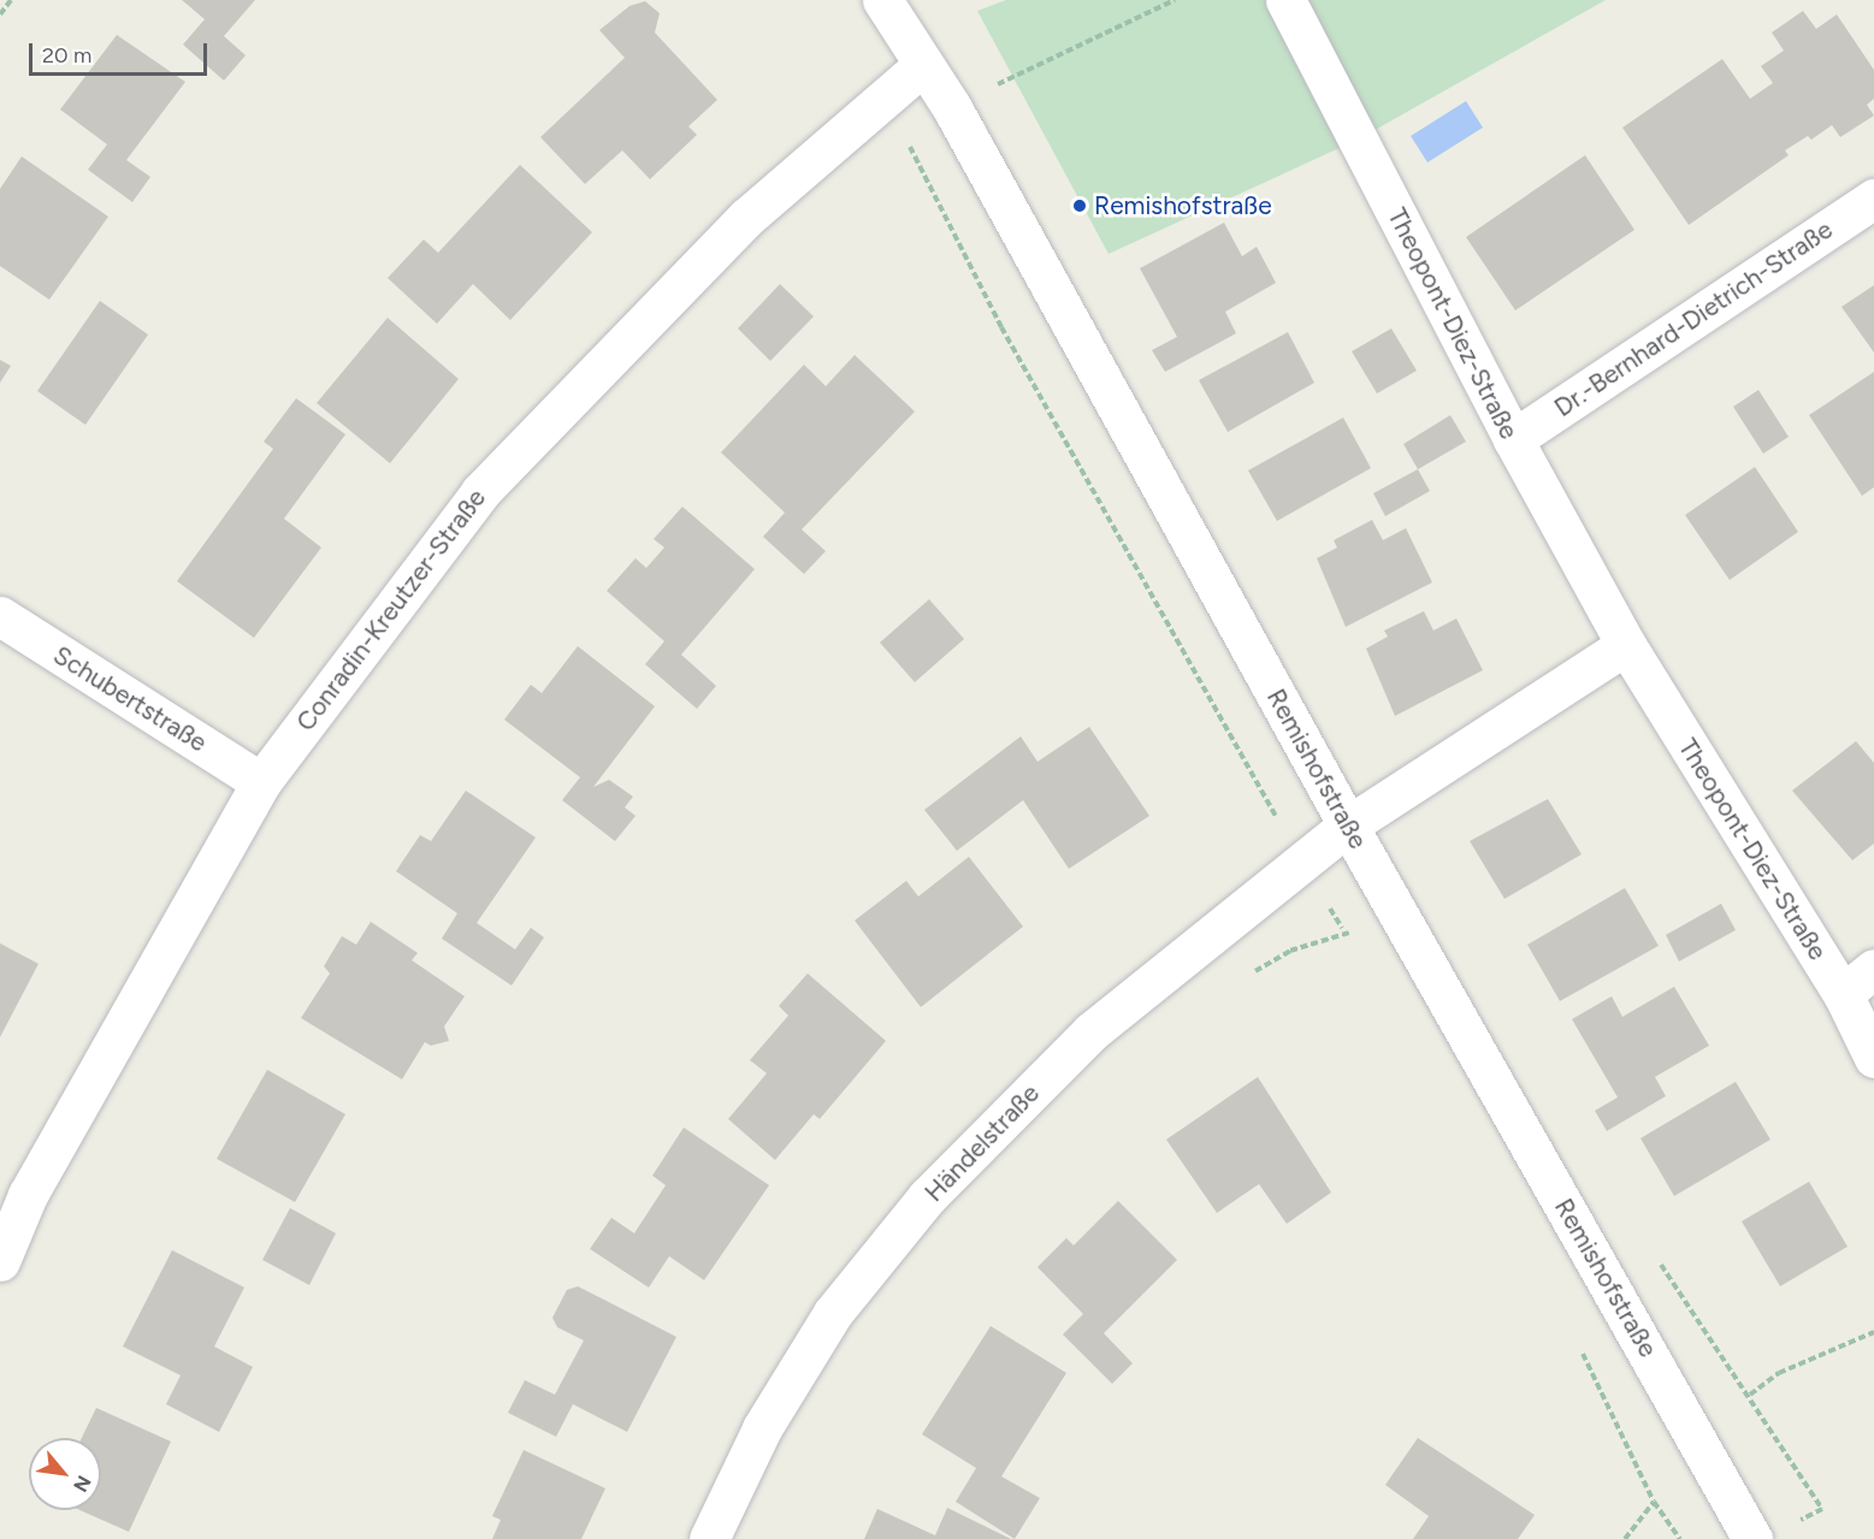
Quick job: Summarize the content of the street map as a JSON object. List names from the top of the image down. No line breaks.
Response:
{"streets":{"street":["Dr.-Bernhard-Dietrich-Straße","Theopont-Diez-Straße","Conradin-Kreutzer-Straße","Schubertstraße","Remishofstraße","Händelstraße"]},"crossings":[["Dr.-Bernhard-Dietrich-Straße","Theopont-Diez-Straße"],["Conradin-Kreutzer-Straße","Schubertstraße"],["Conradin-Kreutzer-Straße","Remishofstraße"],["Remishofstraße","Händelstraße"]],"places":["Remishofstraße"],"scale_bar":"20 m","north":"bottom right"}
